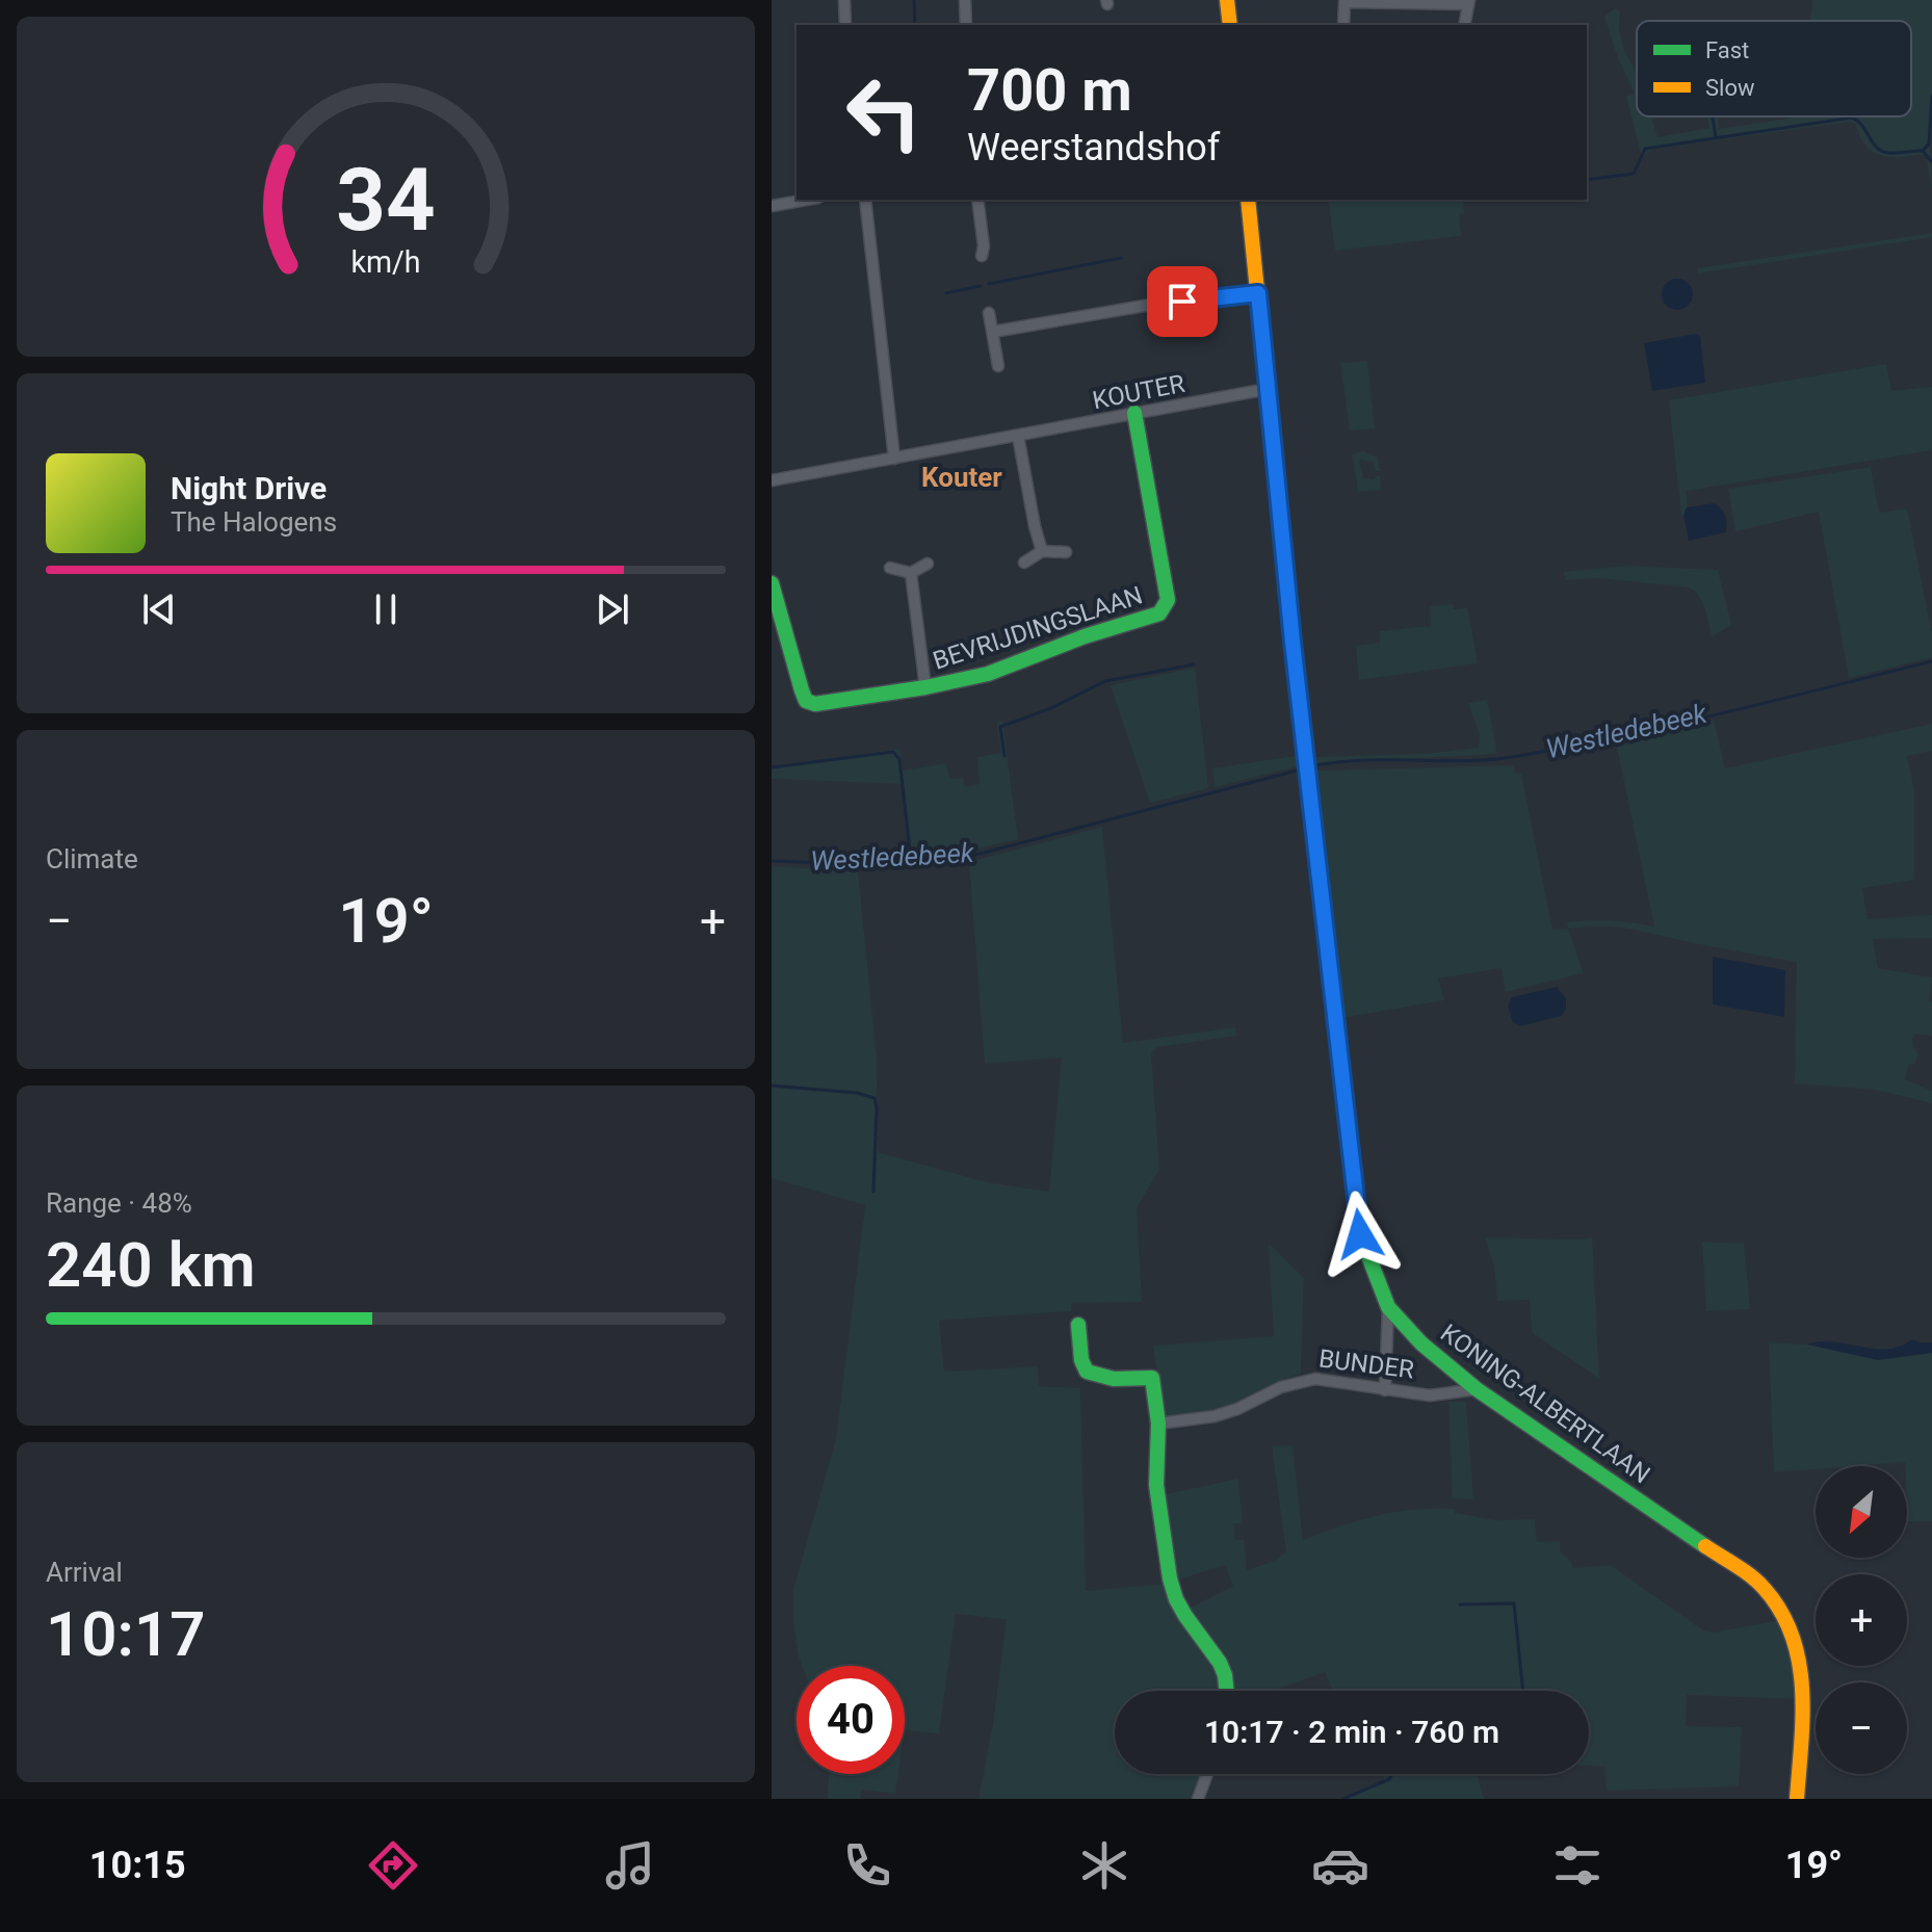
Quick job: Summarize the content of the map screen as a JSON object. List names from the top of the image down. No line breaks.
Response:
{"streets":{"street":["KOUTER","BEVRIJDINGSLAAN","BUNDER","KONING-ALBERTLAAN"]},"crossings":[["KOUTER","BEVRIJDINGSLAAN"],["KOUTER","KONING-ALBERTLAAN"],["BUNDER","KONING-ALBERTLAAN"]],"districts":["Kouter"],"water":["Westledebeek"],"legend":["Fast","Slow"],"north":"bottom left","page":{"turn":["700 m","Weerstandshof"],"song":["Night Drive","The Halogens"],"tile":["Climate",["Range · 48%","240 km"],["Arrival","10:17"]],"heat":["−","19°","+"],"map_buttons":["+","−"],"limit":"40","trip":"10:17 · 2 min · 760 m","tabs":["10:15","19°"],"gauge":["34","km/h"]}}
